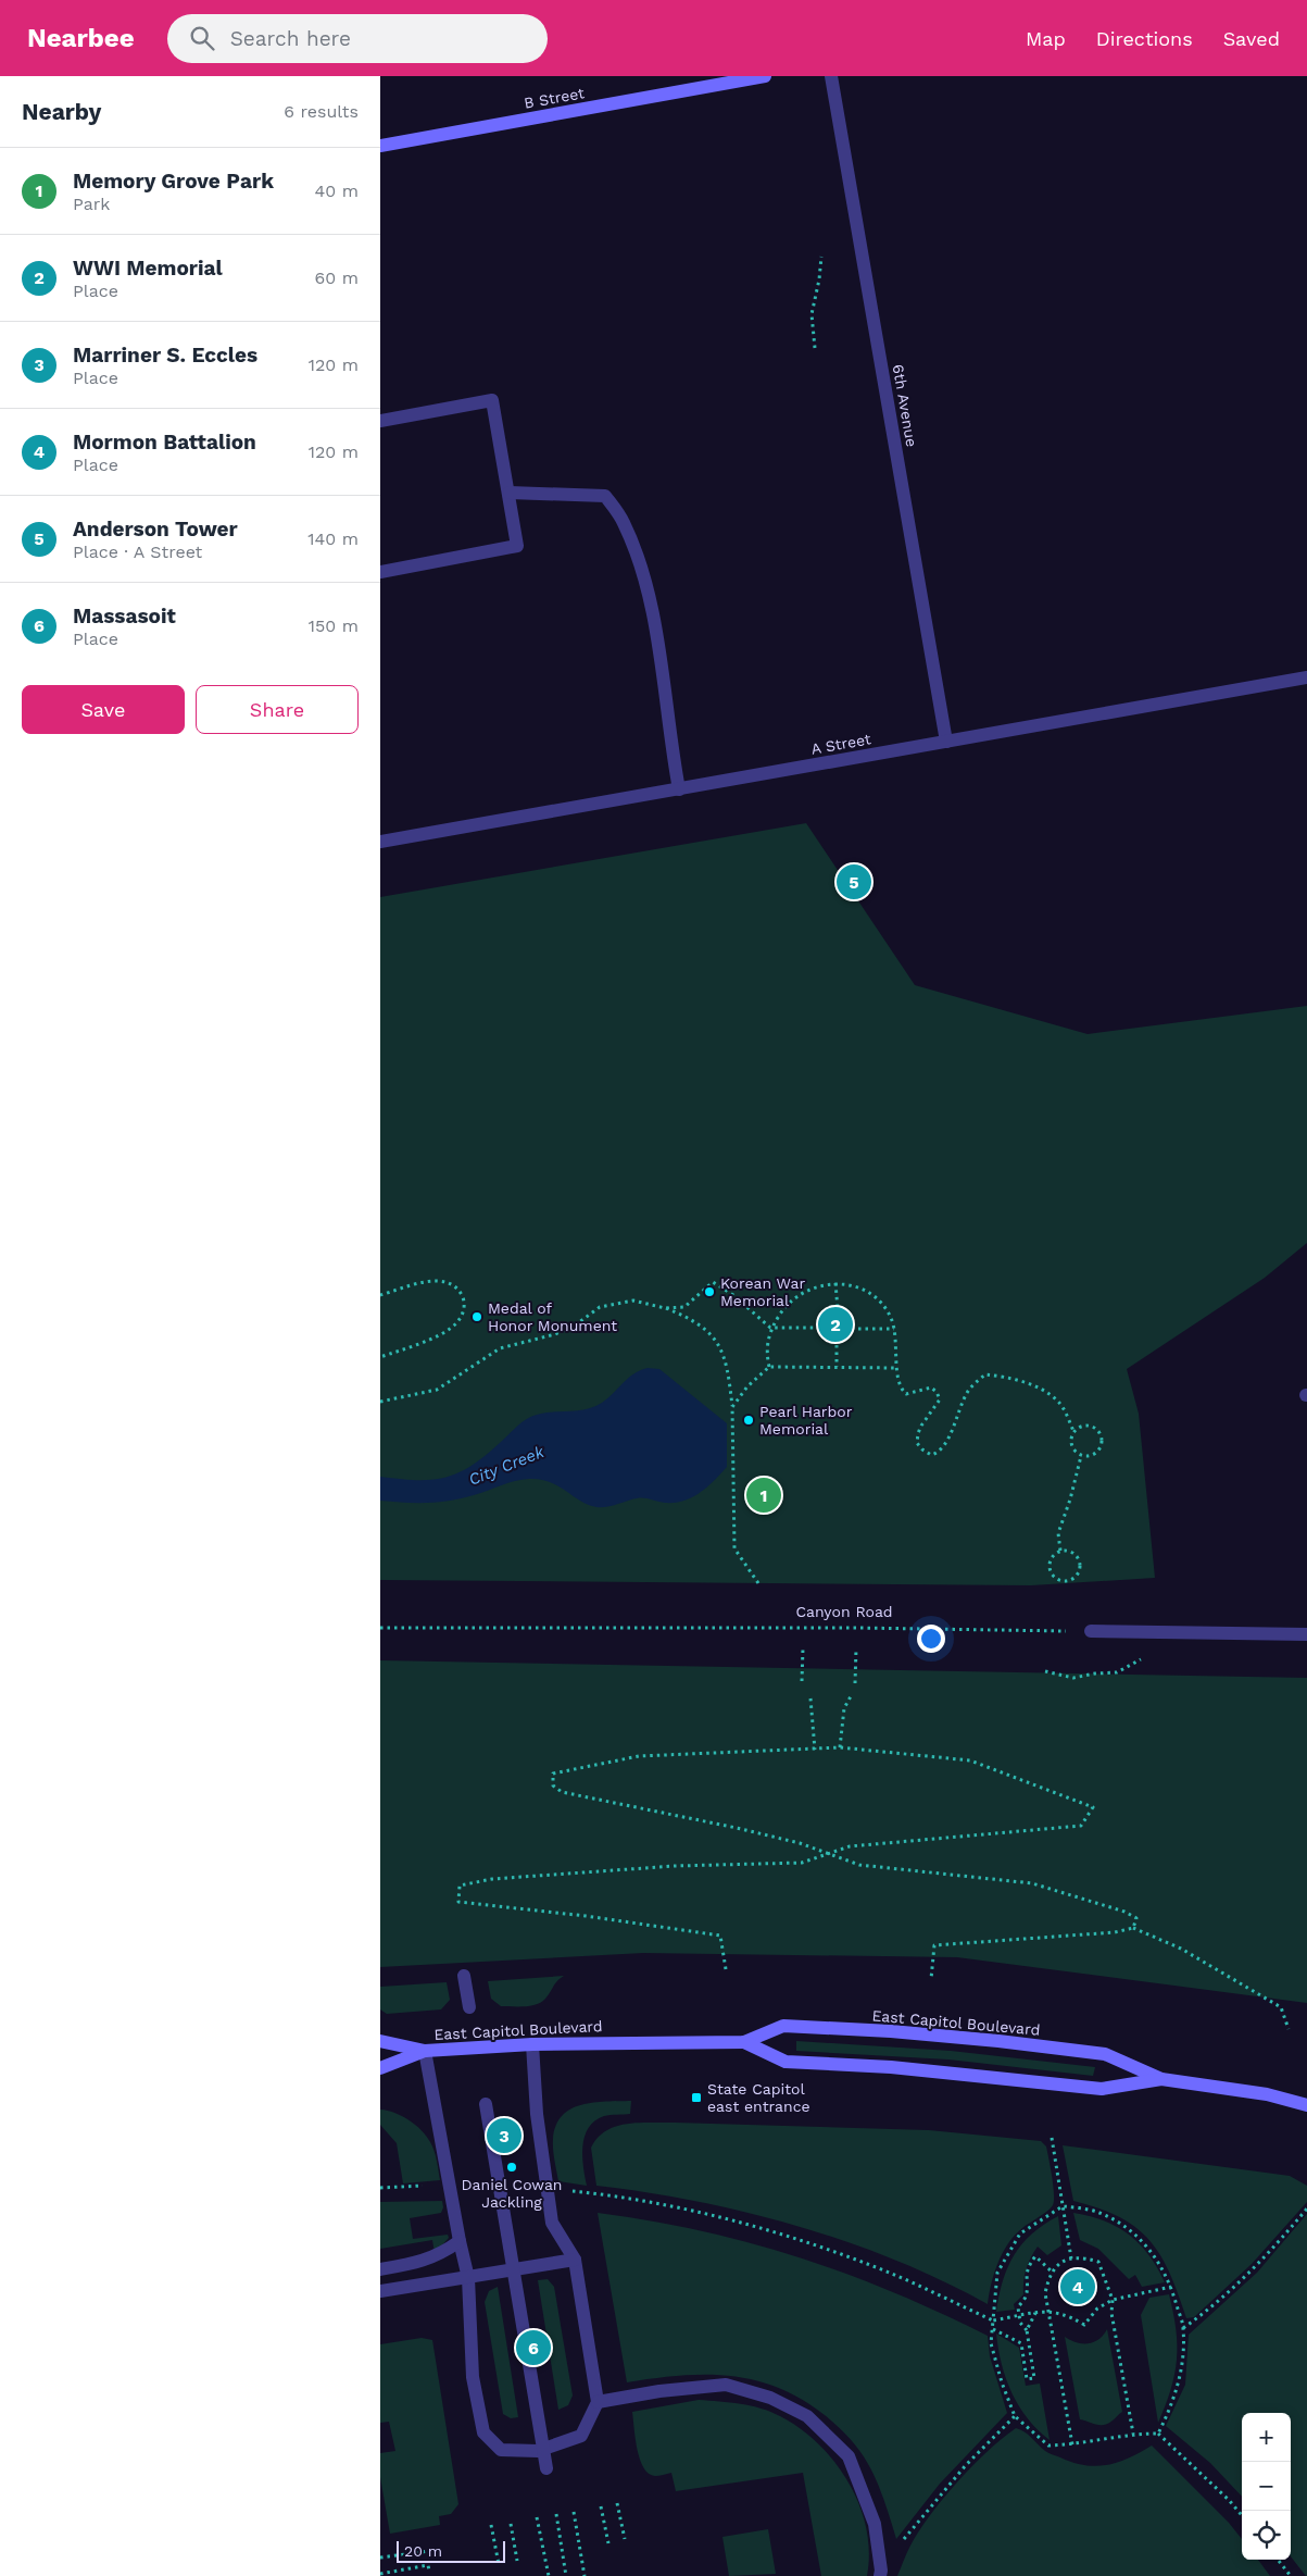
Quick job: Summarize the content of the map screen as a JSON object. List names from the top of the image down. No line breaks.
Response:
{"streets":{"street":["B Street","6th Avenue","A Street","East Capitol Boulevard"],"path":["Canyon Road"]},"crossings":[["6th Avenue","A Street"]],"water":["City Creek"],"places":{"other":["Korean War Memorial","Medal of Honor Monument","Pearl Harbor Memorial","Daniel Cowan Jackling"],"transit":["State Capitol east entrance"]},"scale_bar":"20 m","page":{"header":"Nearbee","search":"Search here","nav":["Map","Directions","Saved"],"heading":["Nearby","6 results"],"list":[{"mark":"1","name":"Memory Grove Park","note":"Park","value":"40 m"},{"mark":"2","name":"WWI Memorial","note":"Place","value":"60 m"},{"mark":"3","name":"Marriner S. Eccles","note":"Place","value":"120 m"},{"mark":"4","name":"Mormon Battalion","note":"Place","value":"120 m"},{"mark":"5","name":"Anderson Tower","note":"Place · A Street","value":"140 m"},{"mark":"6","name":"Massasoit","note":"Place","value":"150 m"}],"buttons":["Save","Share"],"pins":["5","2","1","3","4","6"],"map_buttons":["+","−"],"scale":"20 m"}}
